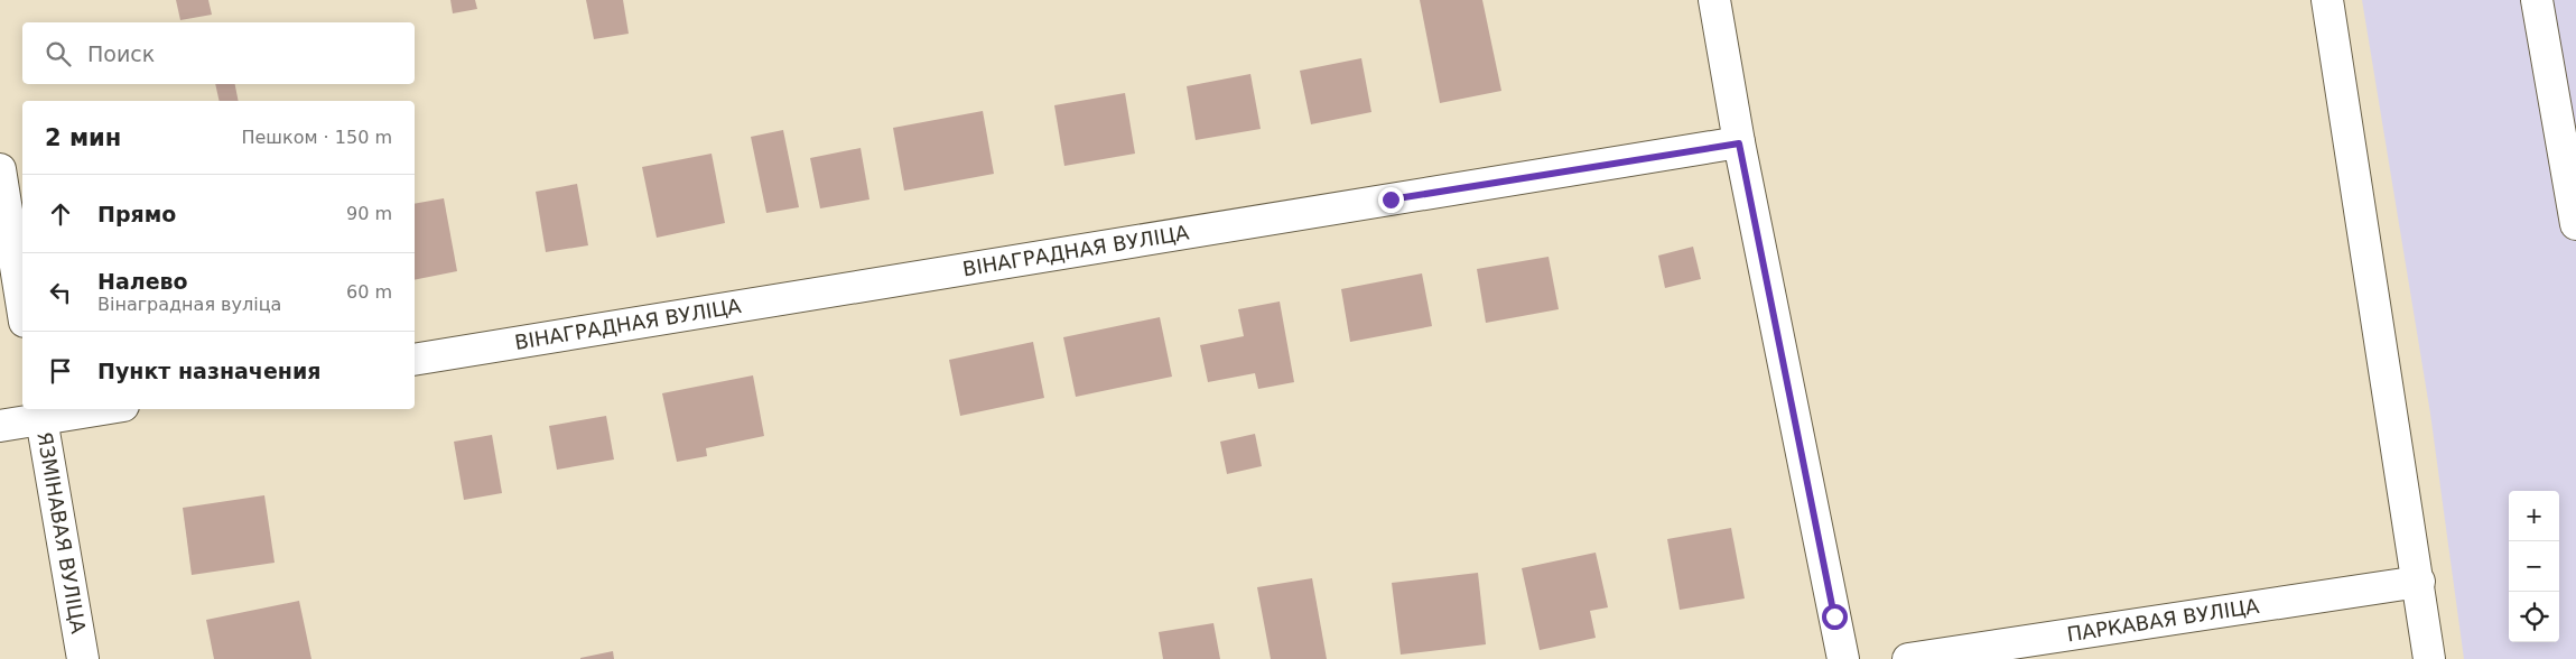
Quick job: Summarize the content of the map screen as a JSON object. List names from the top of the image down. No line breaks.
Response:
{"streets":{"street":["ВІНАГРАДНАЯ ВУЛІЦА","ЯЗМІНАВАЯ ВУЛІЦА","ПАРКАВАЯ ВУЛІЦА"]},"page":{"search":"Поиск","heading":["2 мин","Пешком · 150 m"],"list":[["Прямо","90 m"],["Налево","Вінаградная вуліца","60 m"],"Пункт назначения"],"map_buttons":["+","−"]}}
